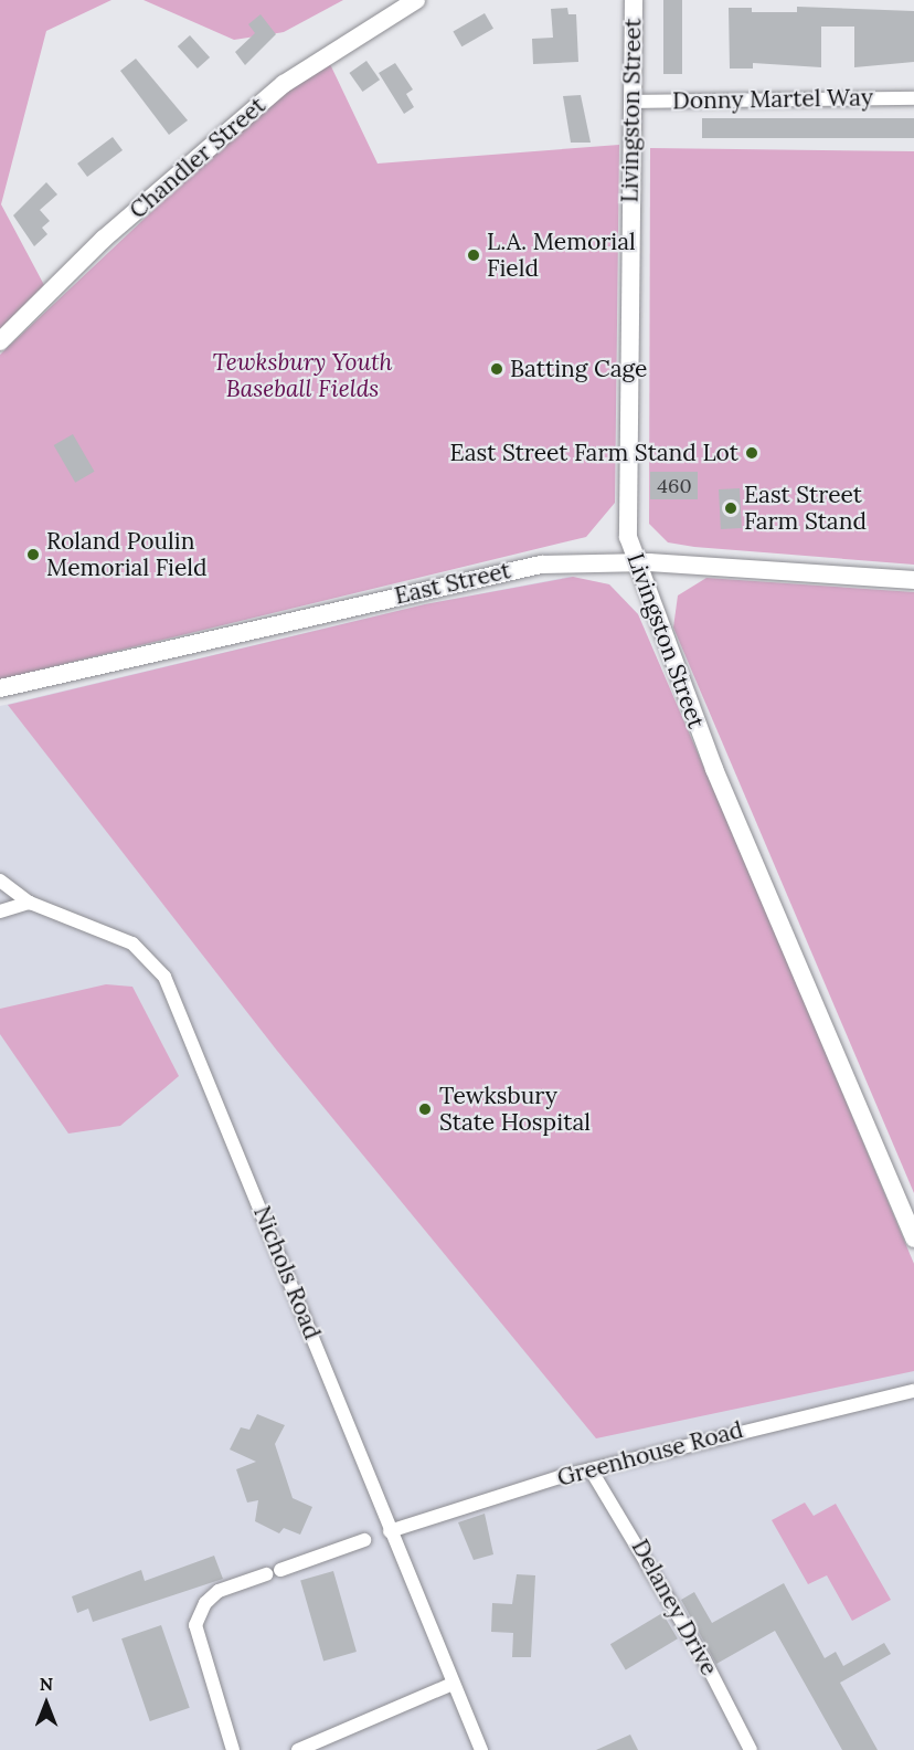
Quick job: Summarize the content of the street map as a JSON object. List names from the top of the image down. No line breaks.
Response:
{"streets":{"street":["Donny Martel Way","Livingston Street","Chandler Street","East Street","Nichols Road","Greenhouse Road","Delaney Drive"]},"crossings":[["Donny Martel Way","Livingston Street"],["Livingston Street","East Street"],["Nichols Road","Greenhouse Road"],["Greenhouse Road","Delaney Drive"]],"parks":["Tewksbury Youth Baseball Fields"],"places":["L.A. Memorial Field","Batting Cage","East Street Farm Stand Lot","East Street Farm Stand","Roland Poulin Memorial Field","Tewksbury State Hospital"],"house_numbers":["460"],"north":"top"}
